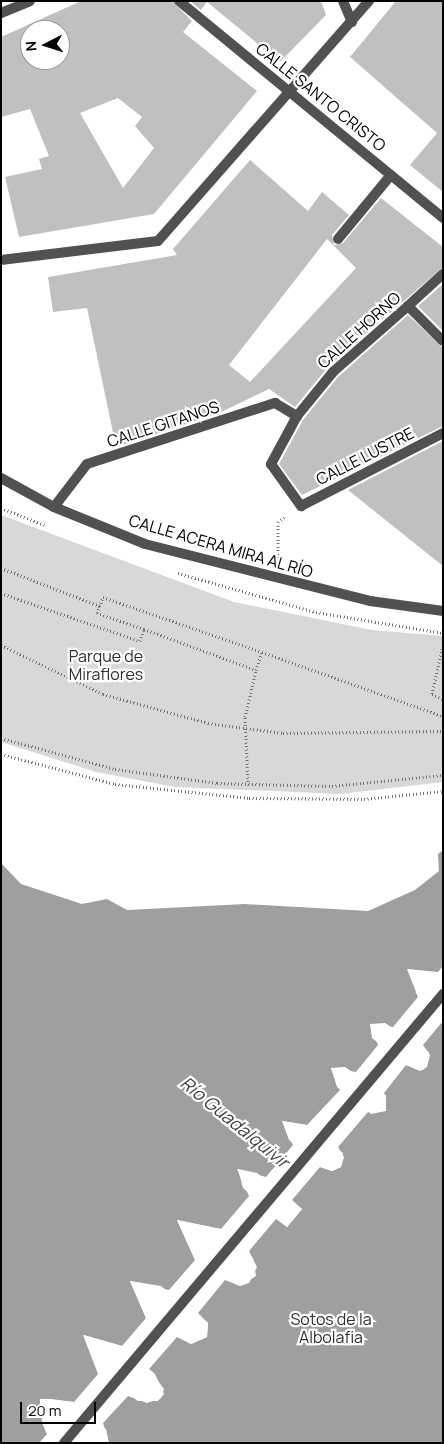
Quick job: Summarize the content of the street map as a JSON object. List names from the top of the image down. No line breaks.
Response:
{"streets":{"street":["CALLE SANTO CRISTO","CALLE HORNO","CALLE GITANOS","CALLE LUSTRE","CALLE ACERA MIRA AL RÍO"]},"crossings":[["CALLE HORNO","CALLE GITANOS"],["CALLE HORNO","CALLE LUSTRE"],["CALLE GITANOS","CALLE ACERA MIRA AL RÍO"]],"water":["Río Guadalquivir"],"parks":["Parque de Miraflores","Sotos de la Albolafia"],"scale_bar":"20 m","north":"left"}
